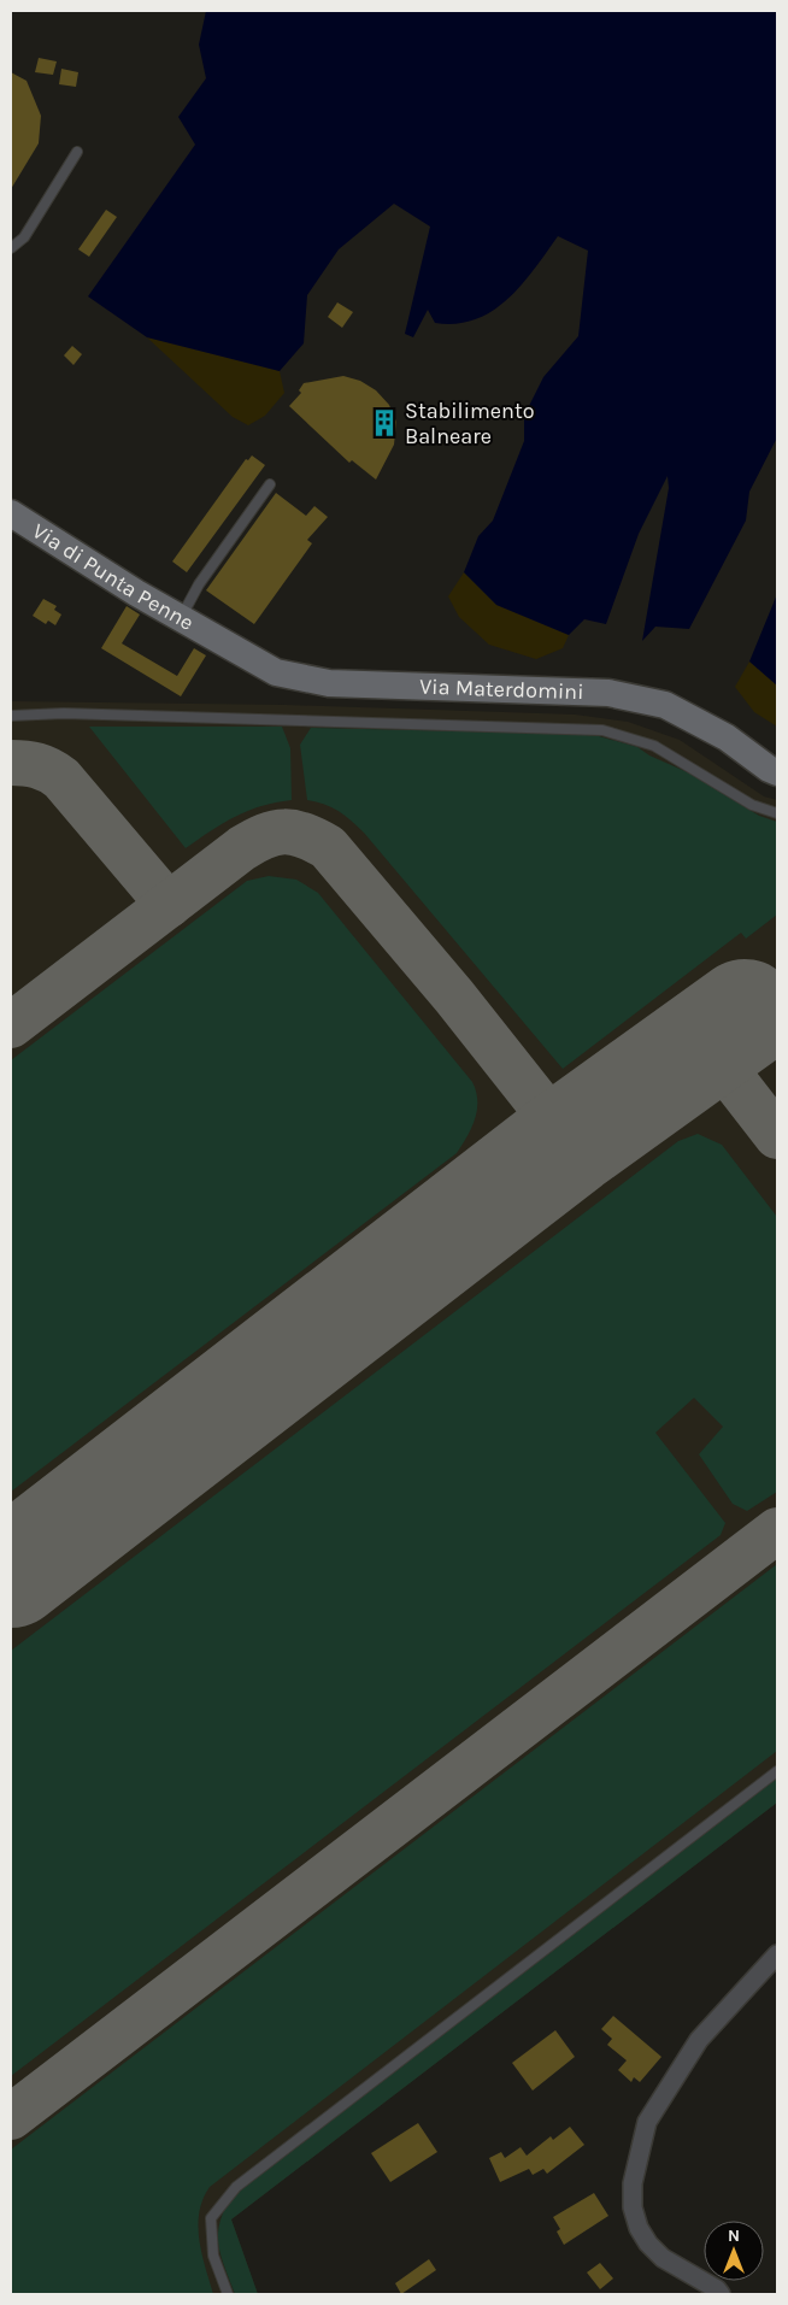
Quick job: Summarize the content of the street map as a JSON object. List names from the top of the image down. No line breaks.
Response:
{"streets":{"street":["Via di Punta Penne","Via Materdomini"]},"crossings":[["Via di Punta Penne","Via Materdomini"]],"places":{"building":["Stabilimento Balneare"]},"north":"top"}
